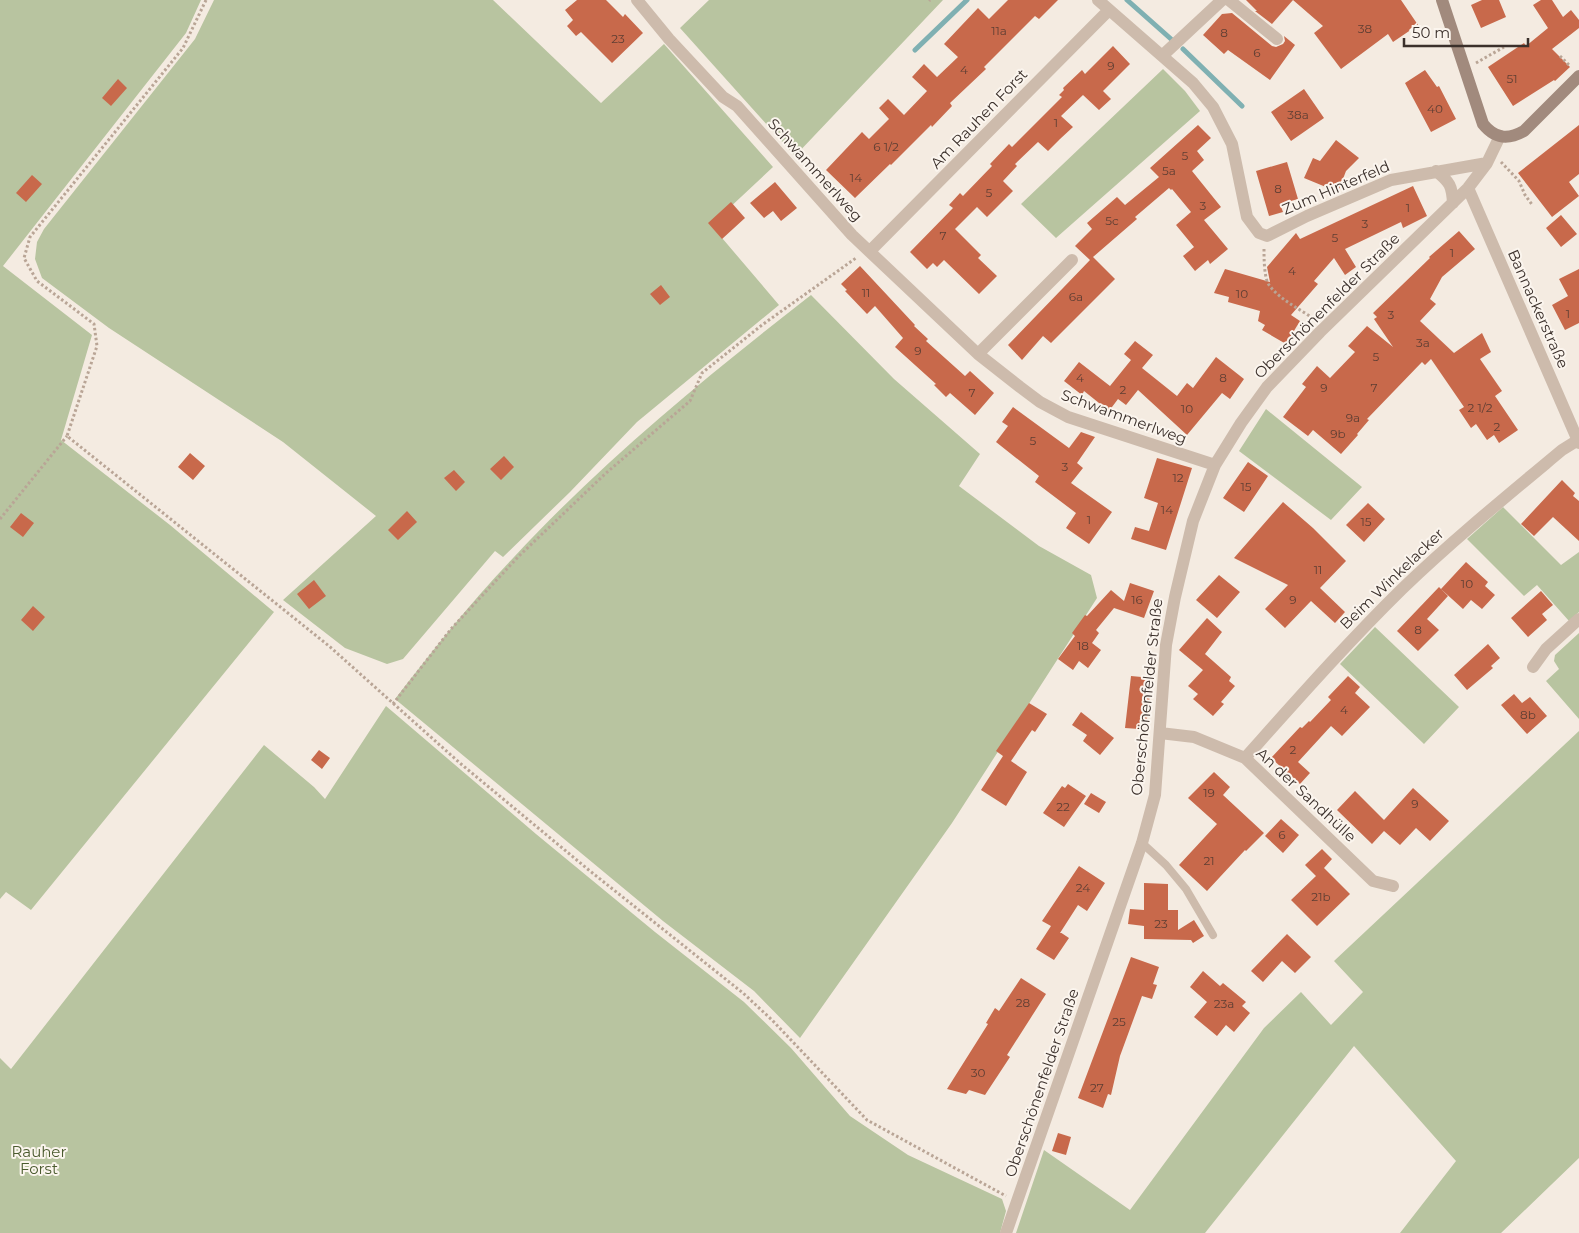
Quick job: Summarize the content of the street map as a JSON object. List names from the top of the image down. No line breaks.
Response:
{"streets":{"street":["Am Rauhen Forst","Schwammerlweg","Zum Hinterfeld","Oberschönenfelder Straße","Bannackerstraße","Beim Winkelacker","An der Sandhülle"]},"crossings":[["Am Rauhen Forst","Schwammerlweg"],["Schwammerlweg","Oberschönenfelder Straße"],["Zum Hinterfeld","Oberschönenfelder Straße"],["Oberschönenfelder Straße","Bannackerstraße"],["Oberschönenfelder Straße","An der Sandhülle"],["Bannackerstraße","Beim Winkelacker"],["Beim Winkelacker","An der Sandhülle"]],"parks":["Rauher Forst"],"house_numbers":["38","11a","8","23","6","9","4","51","40","38a","1","6 1/2","5","5a","14","8","5","3","1","5c","3","7","5","1","4","11","10","6a","1","3","3a","9","5","4","8","9","7","2","7","2 1/2","10","9a","2","9b","5","3","12","15","14","1","15","11","10","16","9","8","18","4","8b","2","19","9","22","6","21","24","21b","23","28","23a","25","30","27"],"scale_bar":"50 m"}
